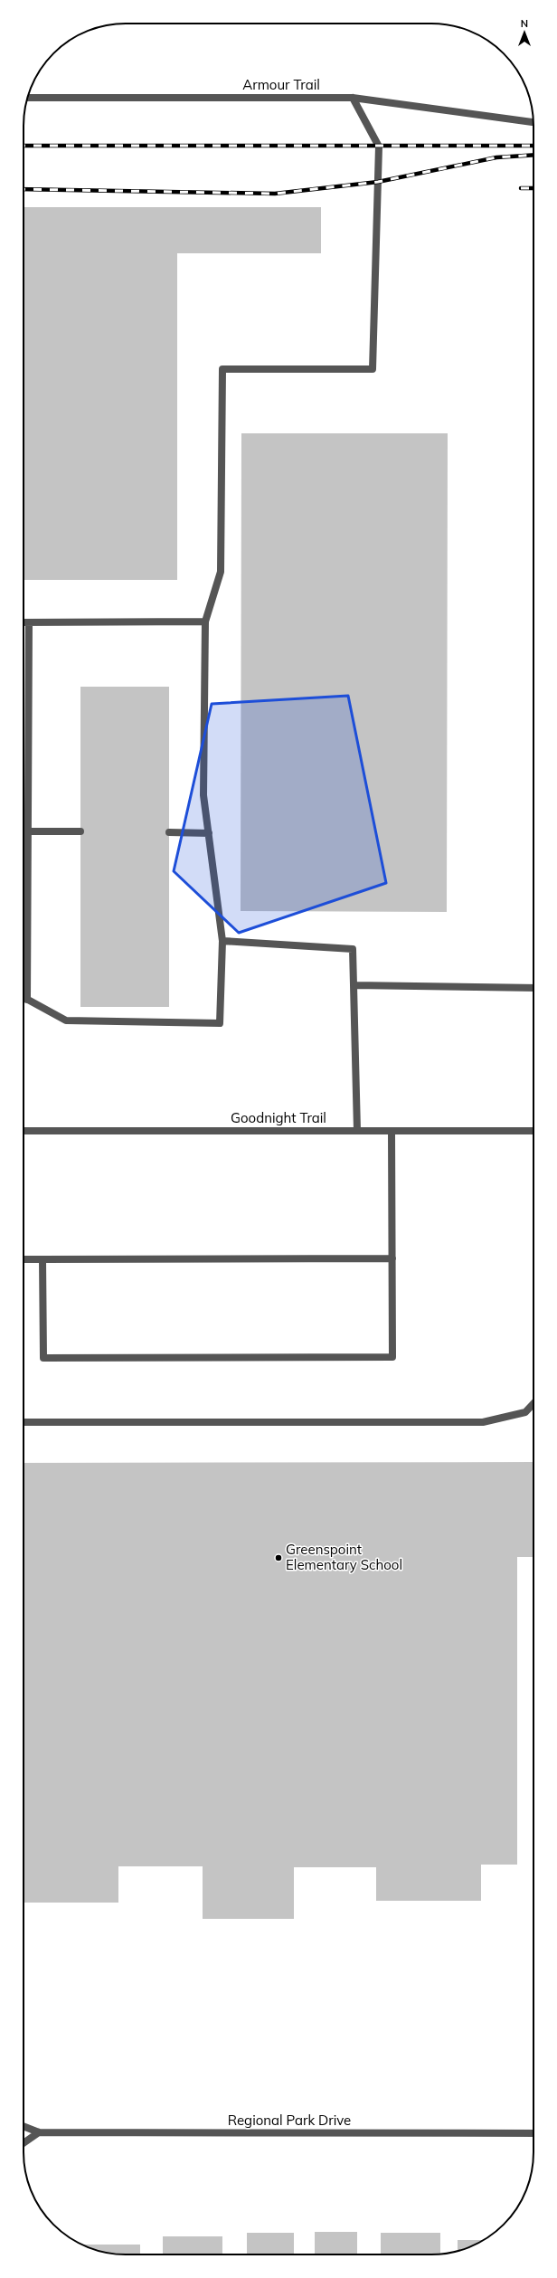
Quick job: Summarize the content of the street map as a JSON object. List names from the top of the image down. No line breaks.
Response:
{"streets":{"street":["Armour Trail","Goodnight Trail","Regional Park Drive"]},"places":["Greenspoint Elementary School"],"north":"top"}
